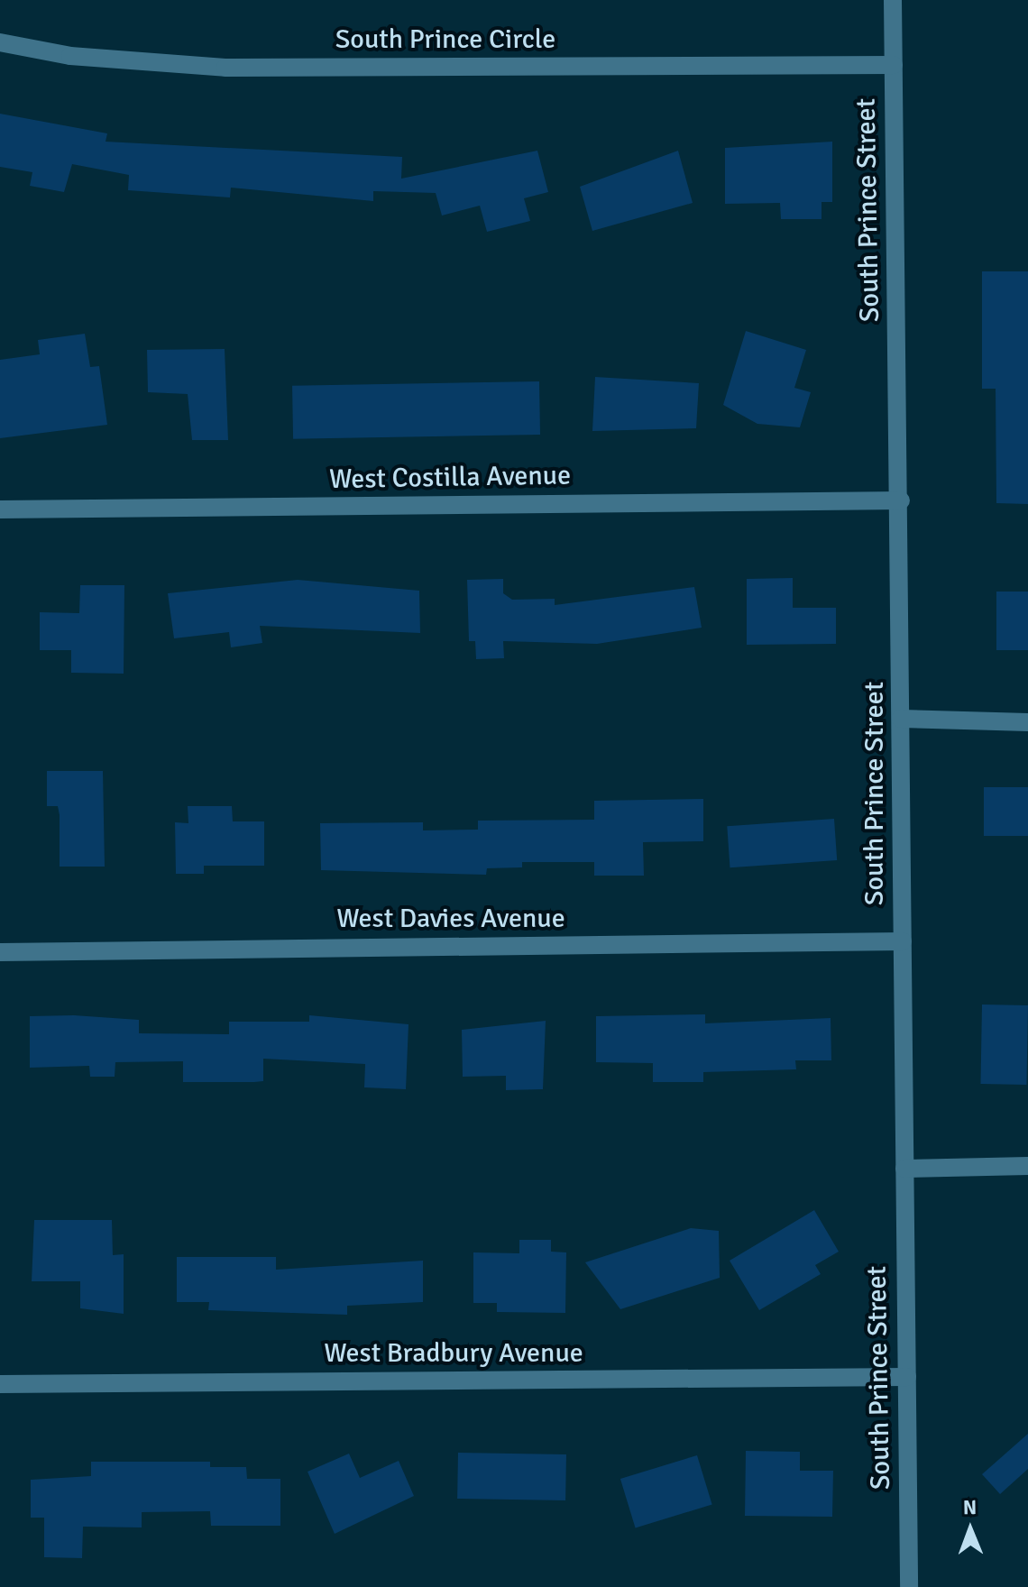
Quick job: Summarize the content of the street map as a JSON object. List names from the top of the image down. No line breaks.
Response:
{"streets":{"street":["South Prince Circle","South Prince Street","West Costilla Avenue","West Davies Avenue","West Bradbury Avenue"]},"crossings":[["South Prince Circle","South Prince Street"],["South Prince Street","West Costilla Avenue"],["South Prince Street","West Davies Avenue"],["South Prince Street","West Bradbury Avenue"]],"north":"top"}
